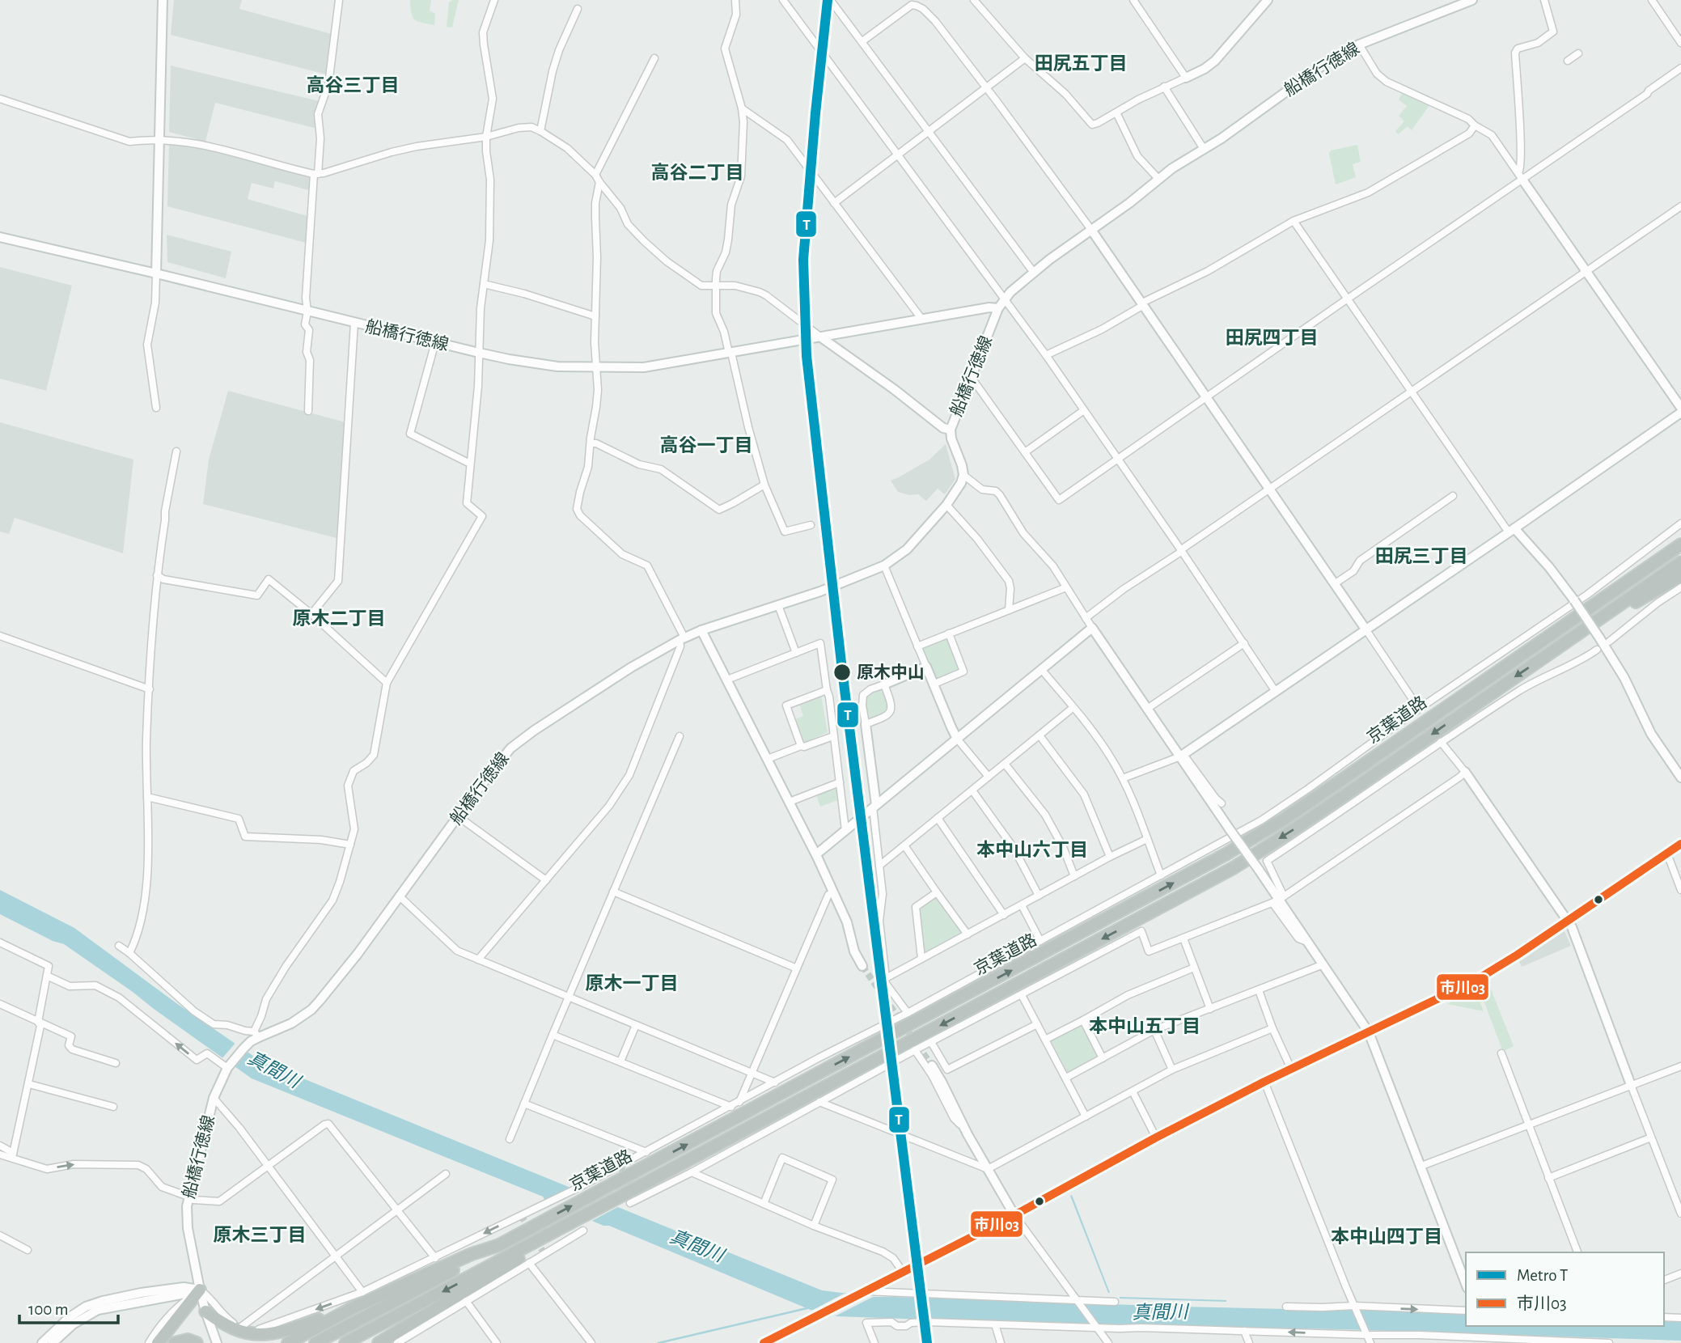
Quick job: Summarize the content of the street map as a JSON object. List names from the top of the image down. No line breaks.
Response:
{"streets":{"highway":["京葉道路"],"street":["船橋行徳線"]},"districts":["田尻五丁目","高谷三丁目","高谷二丁目","田尻四丁目","高谷一丁目","田尻三丁目","原木二丁目","本中山六丁目","原木一丁目","本中山五丁目","原木三丁目","本中山四丁目"],"water":["真間川"],"places":["原木中山"],"lines":["metro line T","transit line 市川03"],"legend":["Metro T","市川03"],"scale_bar":"100 m"}
